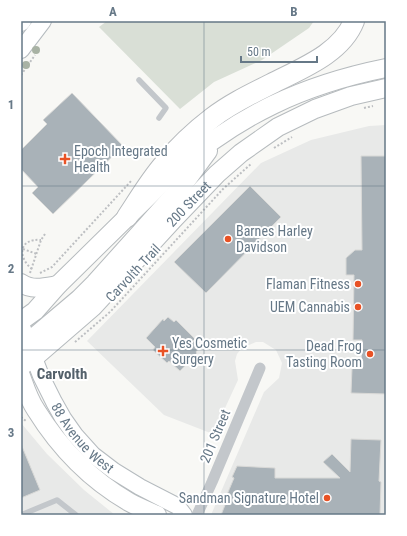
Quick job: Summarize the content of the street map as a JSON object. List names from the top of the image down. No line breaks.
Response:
{"streets":{"main road":["200 Street","88 Avenue West"],"street":["201 Street"],"path":["Carvolth Trail"]},"crossings":[["200 Street","88 Avenue West"]],"districts":["Carvolth"],"places":{"health":["Epoch Integrated Health","Yes Cosmetic Surgery"],"other":["Barnes Harley Davidson","Flaman Fitness","UEM Cannabis","Dead Frog Tasting Room","Sandman Signature Hotel"]},"scale_bar":"50 m","grid":{"columns":["A","B"],"rows":["1","2","3"]}}
